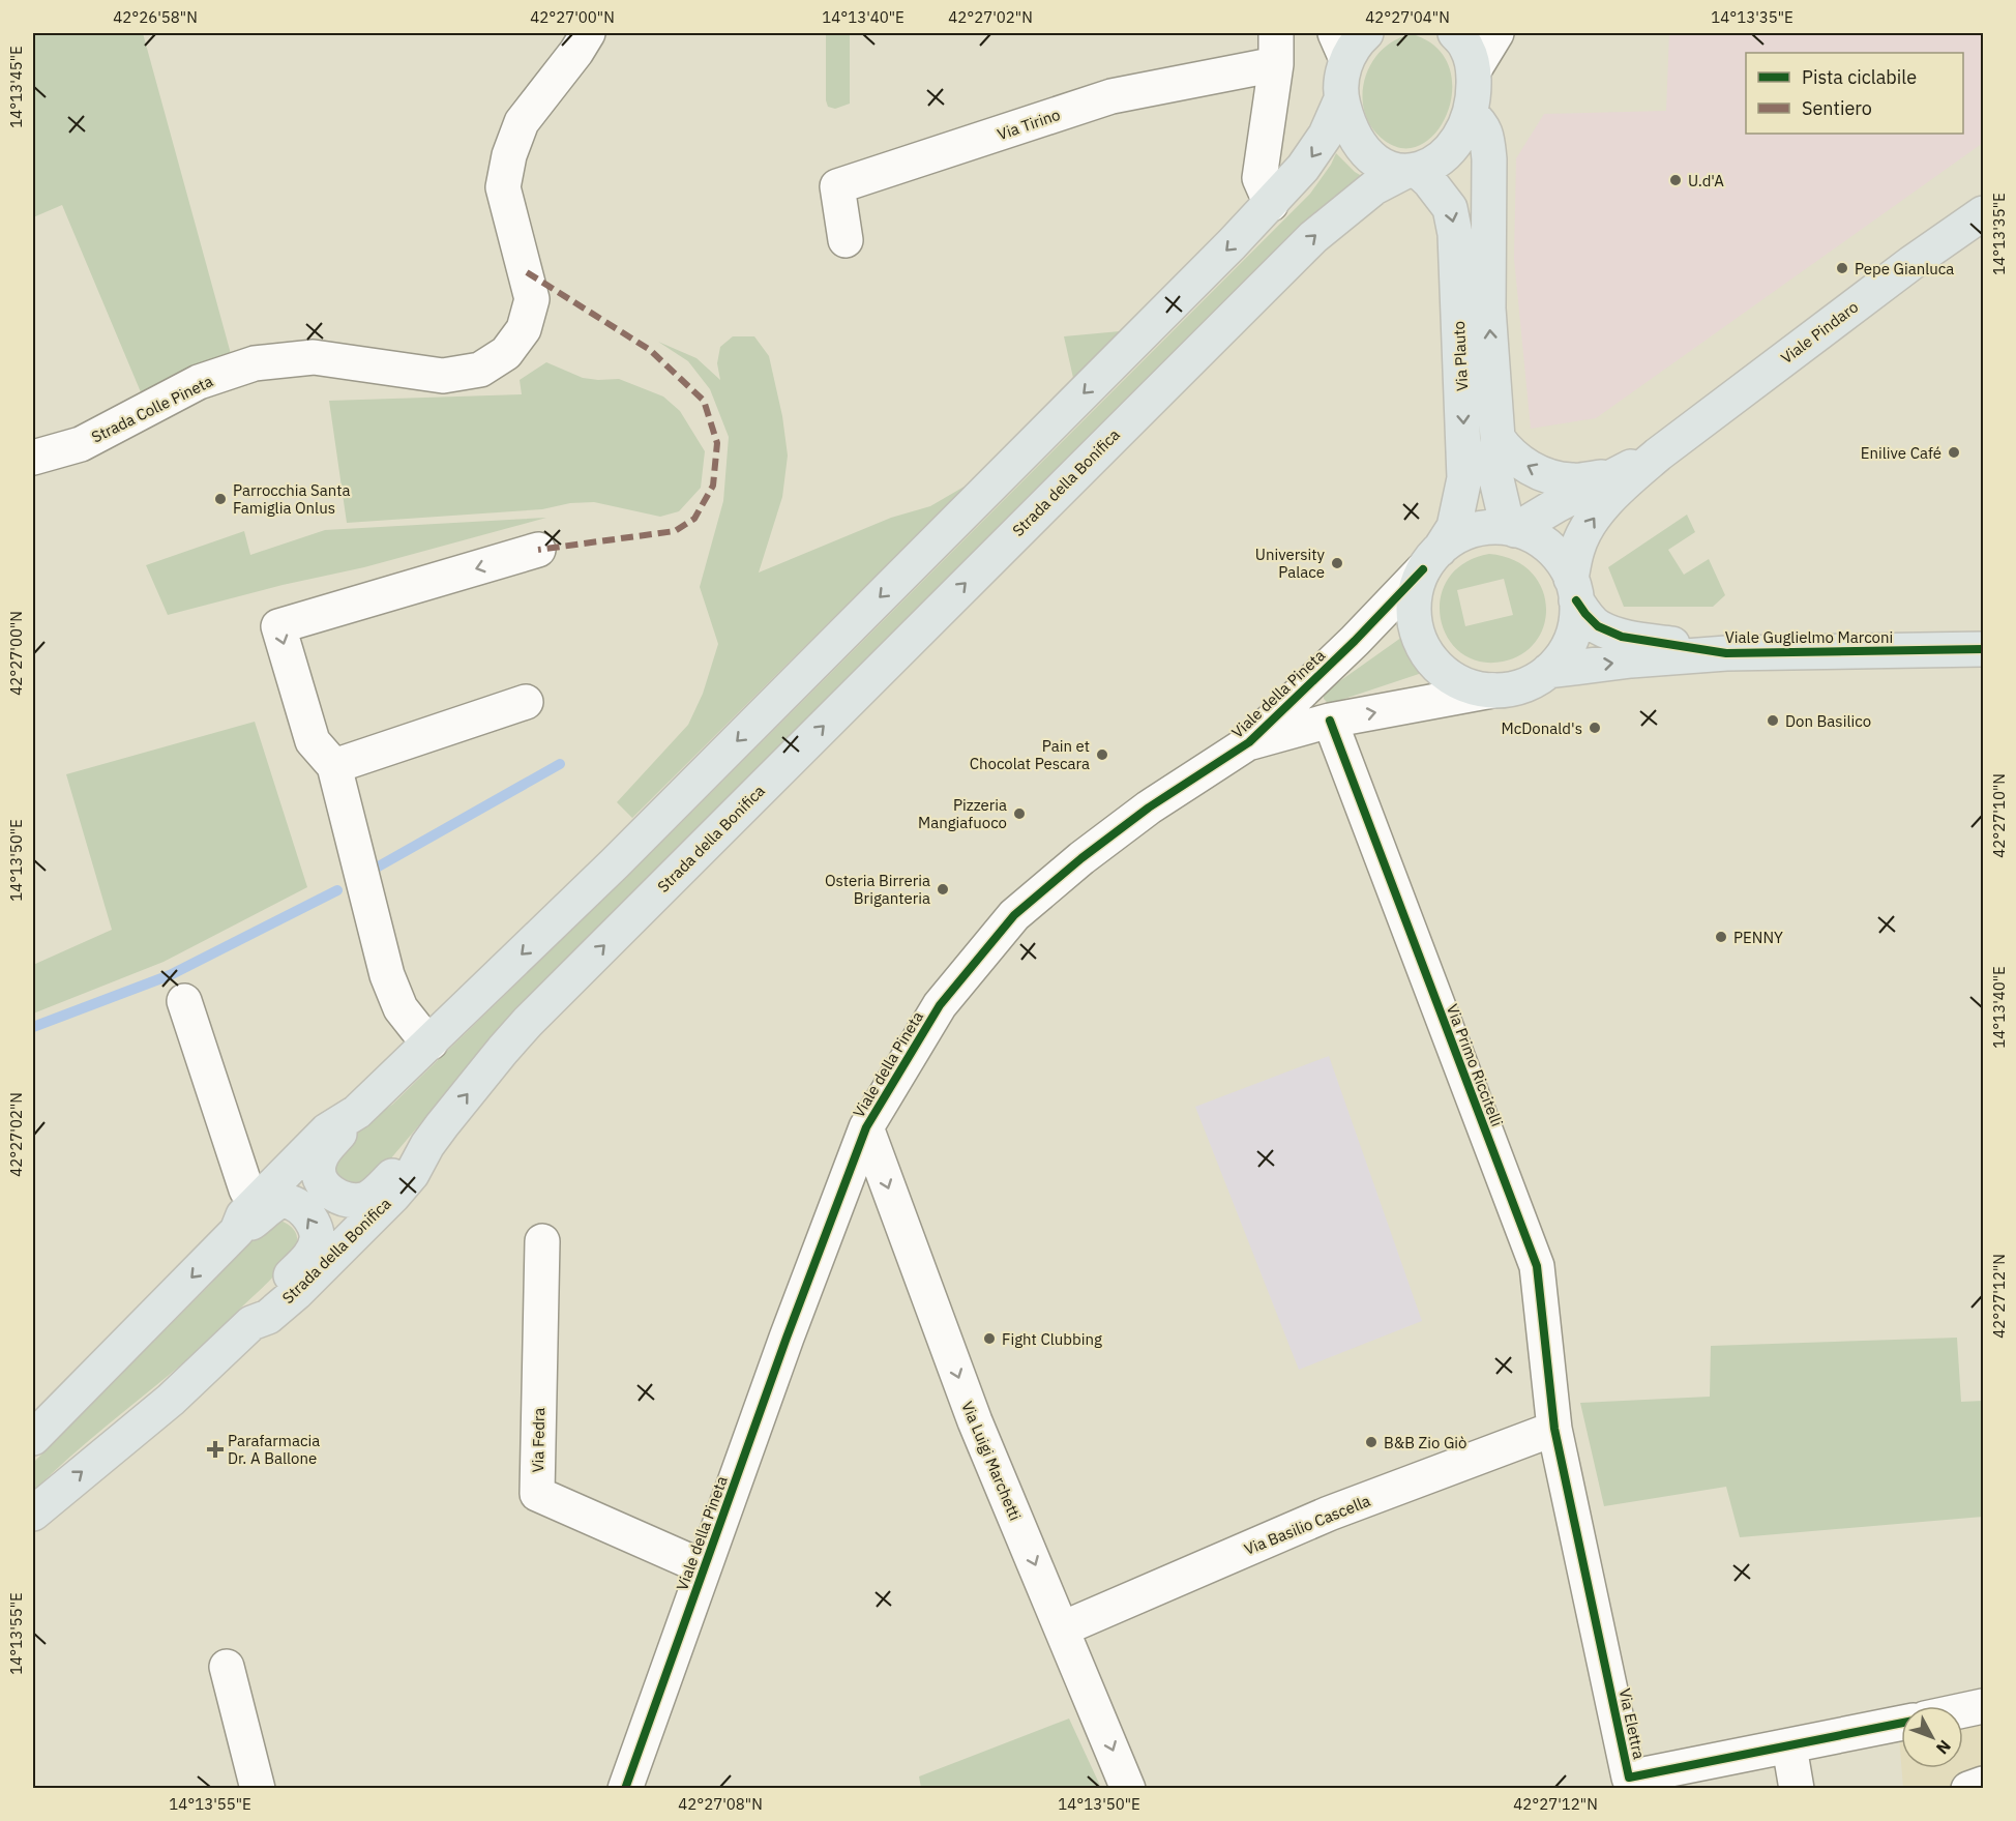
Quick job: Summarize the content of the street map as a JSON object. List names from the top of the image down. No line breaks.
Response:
{"streets":{"main road":["Viale Pindaro","Via Plauto","Strada della Bonifica","Viale Guglielmo Marconi"],"street":["Via Tirino","Strada Colle Pineta","Viale della Pineta","Via Primo Riccitelli","Via Fedra","Via Luigi Marchetti","Via Basilio Cascella","Via Elettra"]},"crossings":[["Viale Pindaro","Via Plauto"],["Viale Pindaro","Viale Guglielmo Marconi"],["Viale Pindaro","Viale della Pineta"],["Via Plauto","Strada della Bonifica"],["Via Plauto","Viale Guglielmo Marconi"],["Via Plauto","Viale della Pineta"],["Viale Guglielmo Marconi","Viale della Pineta"],["Viale della Pineta","Via Primo Riccitelli"],["Viale della Pineta","Via Fedra"],["Viale della Pineta","Via Luigi Marchetti"],["Via Primo Riccitelli","Via Basilio Cascella"],["Via Primo Riccitelli","Via Elettra"],["Via Luigi Marchetti","Via Basilio Cascella"],["Via Basilio Cascella","Via Elettra"]],"one_way":["Via Luigi Marchetti"],"places":{"other":["U.d'A","Pepe Gianluca","Enilive Café","Parrocchia Santa Famiglia Onlus","University Palace","Don Basilico","McDonald's","Pain et Chocolat Pescara","Pizzeria Mangiafuoco","Osteria Birreria Briganteria","PENNY","Fight Clubbing","B&B Zio Giò"],"health":["Parafarmacia Dr. A Ballone"]},"legend":["Pista ciclabile","Sentiero"],"north":"bottom right","coordinates":["42°26'58\"N","42°27'00\"N","14°13'40\"E","42°27'02\"N","42°27'04\"N","14°13'35\"E","14°13'45\"E","42°27'10\"N","14°13'50\"E","42°27'12\"N","14°13'55\"E","42°27'08\"N"]}
